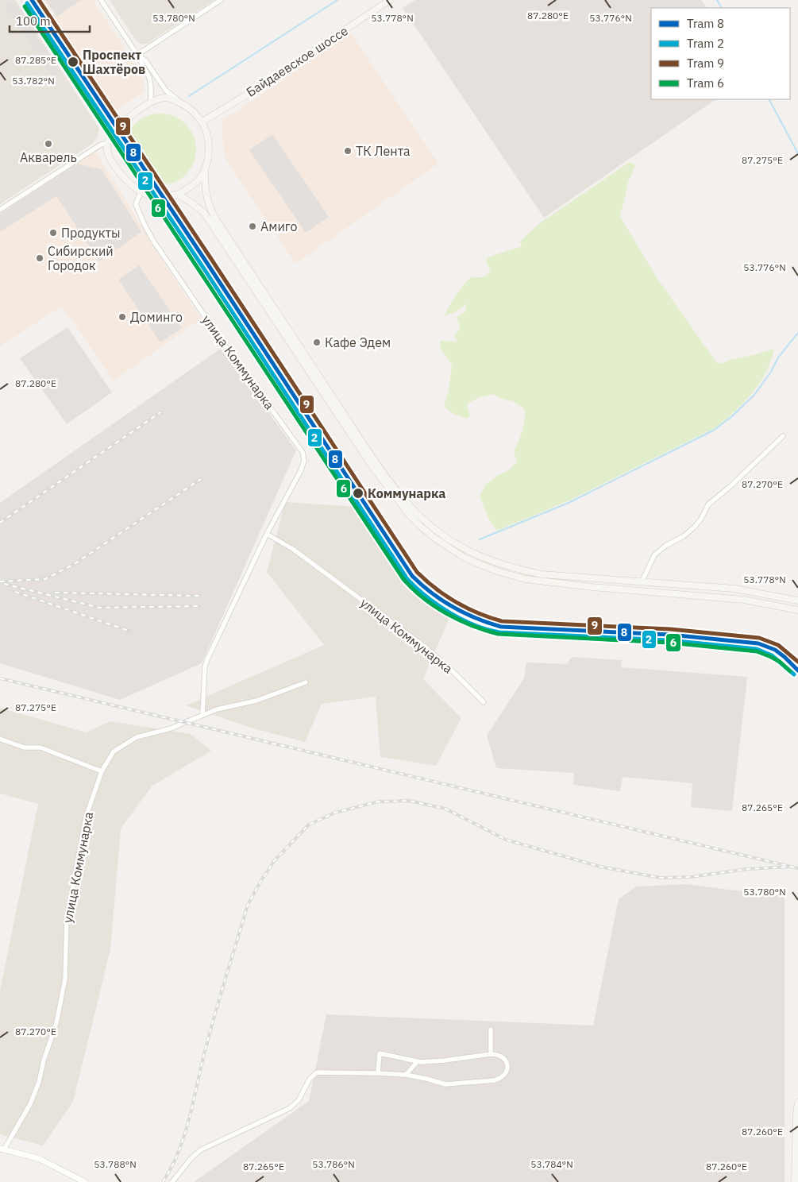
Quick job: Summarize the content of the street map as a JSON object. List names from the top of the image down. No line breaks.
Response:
{"streets":{"main road":["Байдаевское шоссе"],"street":["улица Коммунарка"]},"crossings":[["Байдаевское шоссе","улица Коммунарка"]],"places":["Проспект Шахтёров","Акварель","ТК Лента","Амиго","Продукты","Сибирский Городок","Доминго","Кафе Эдем","Коммунарка"],"lines":["tram line 8","tram line 9","tram line 2","tram line 6"],"legend":["Tram 8","Tram 2","Tram 9","Tram 6"],"scale_bar":"100 m","coordinates":["87.280°E","53.780°N","53.778°N","53.776°N","87.285°E","53.782°N","87.275°E","87.270°E","87.265°E","87.260°E","53.788°N","53.786°N","53.784°N"]}
